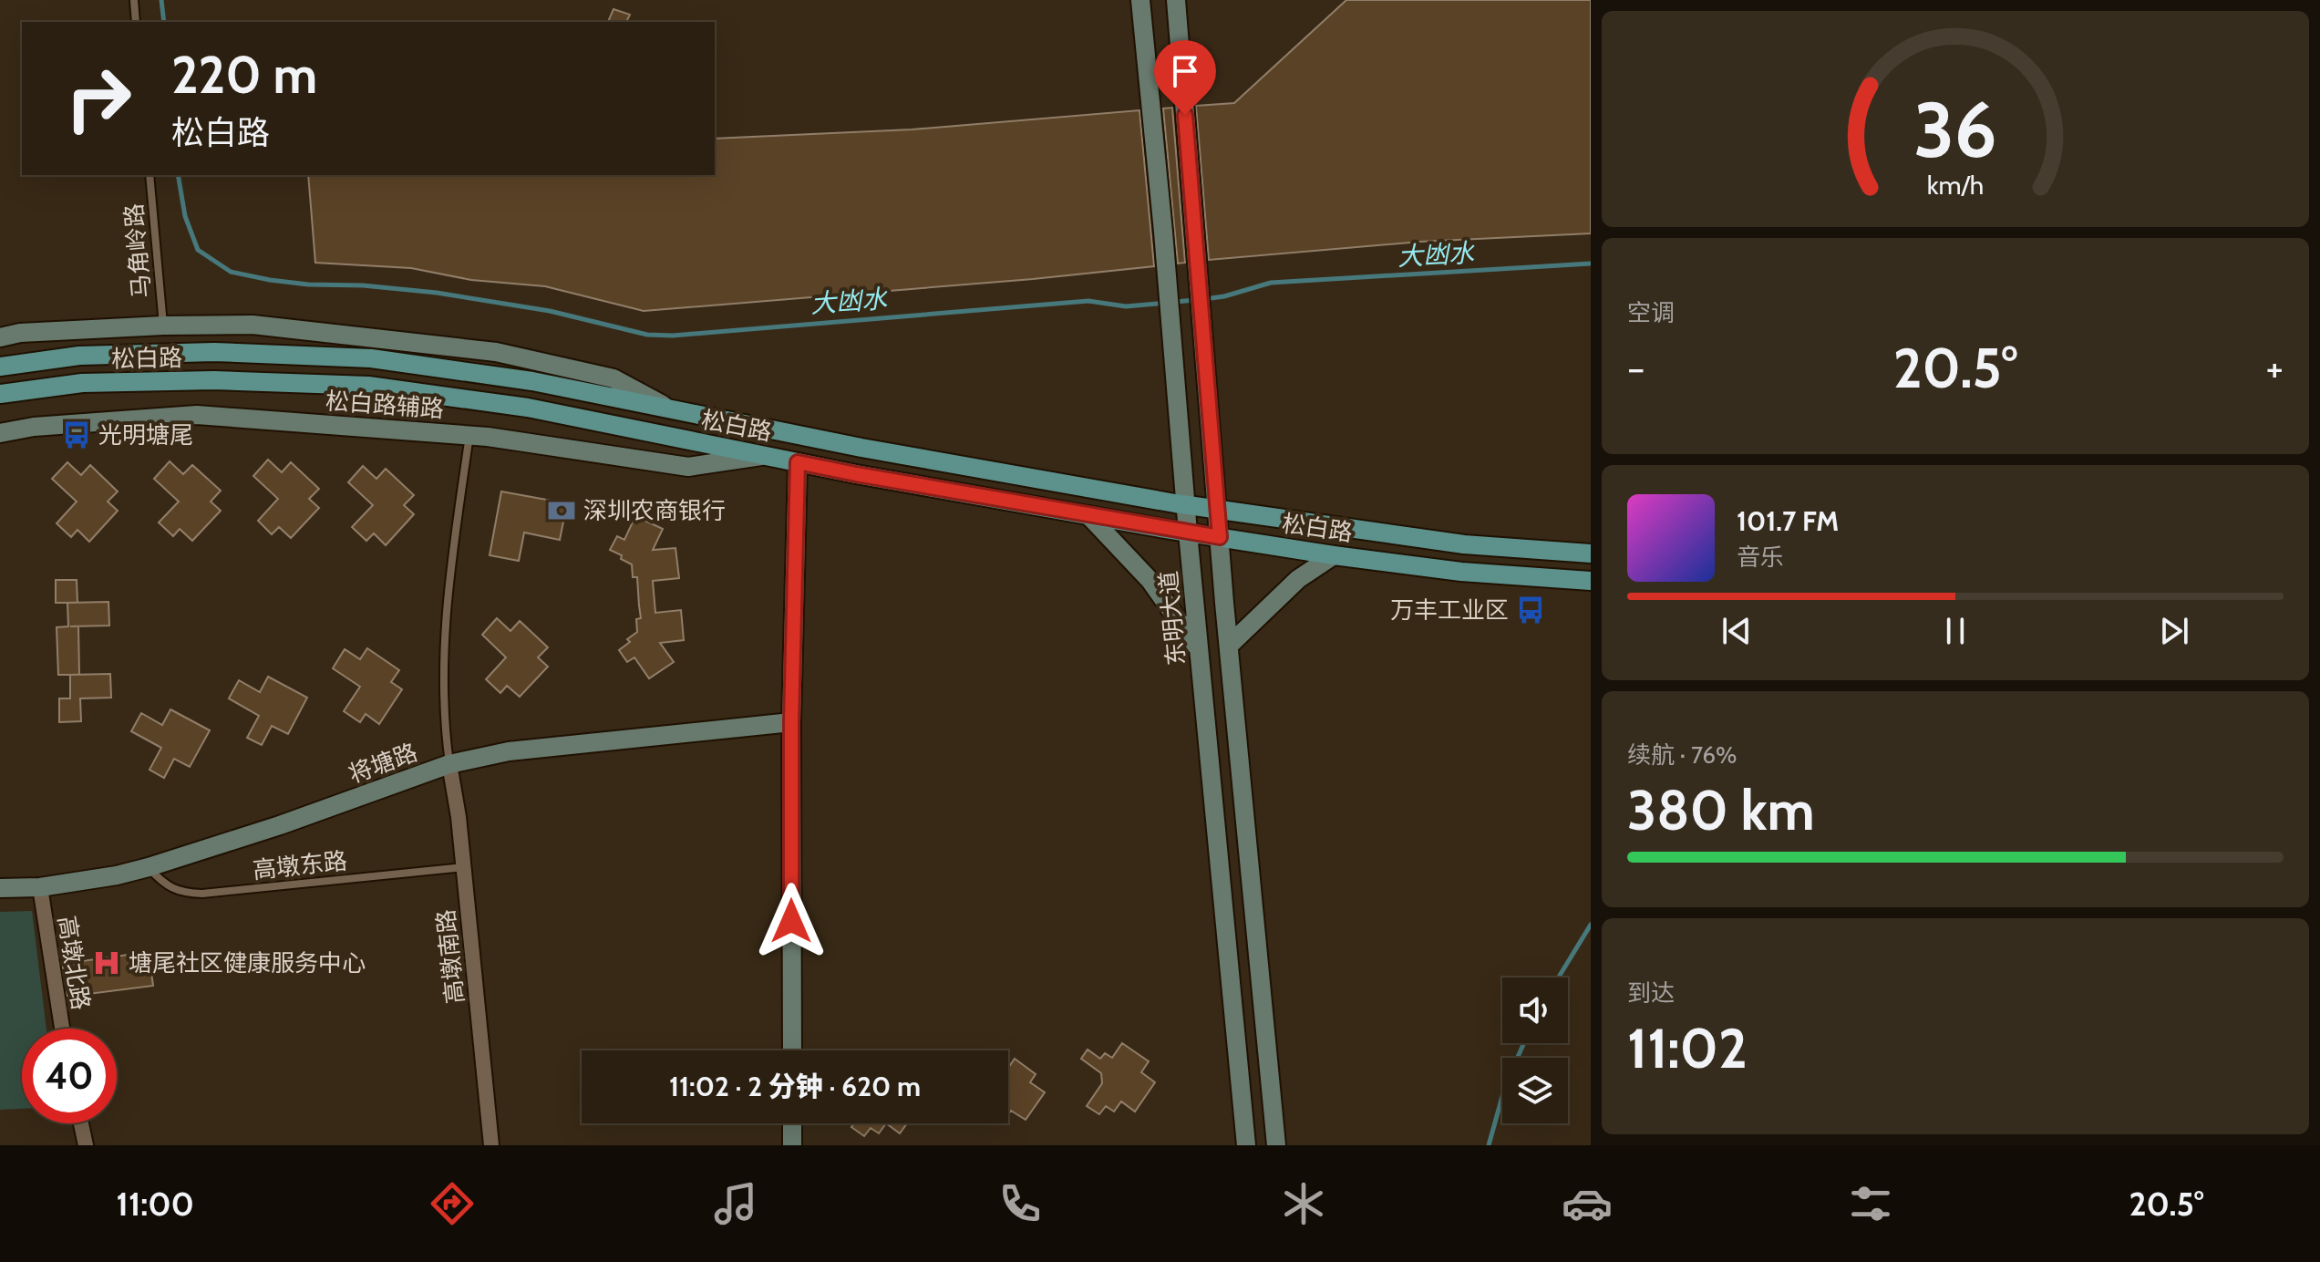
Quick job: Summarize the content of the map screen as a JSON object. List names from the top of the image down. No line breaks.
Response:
{"streets":{"main road":["松白路","松白路辅路","东明大道","将塘路"],"street":["高墩南路","高墩北路"],"lane":["马角岭路","高墩东路"]},"crossings":[["松白路","松白路辅路"],["松白路","东明大道"],["将塘路","高墩东路"],["将塘路","高墩南路"],["将塘路","高墩北路"],["高墩东路","高墩南路"]],"water":["大凼水"],"places":{"bus stop":["光明塘尾","万丰工业区"],"bank":["深圳农商银行"],"hospital":["塘尾社区健康服务中心"]},"page":{"turn":["220 m","松白路"],"tile":["空调",["续航 · 76%","380 km"],["到达","11:02"]],"heat":["−","20.5°","+"],"song":["101.7 FM","音乐"],"limit":"40","trip":"11:02 · 2 分钟 · 620 m","tabs":["11:00","20.5°"],"gauge":["36","km/h"]}}
